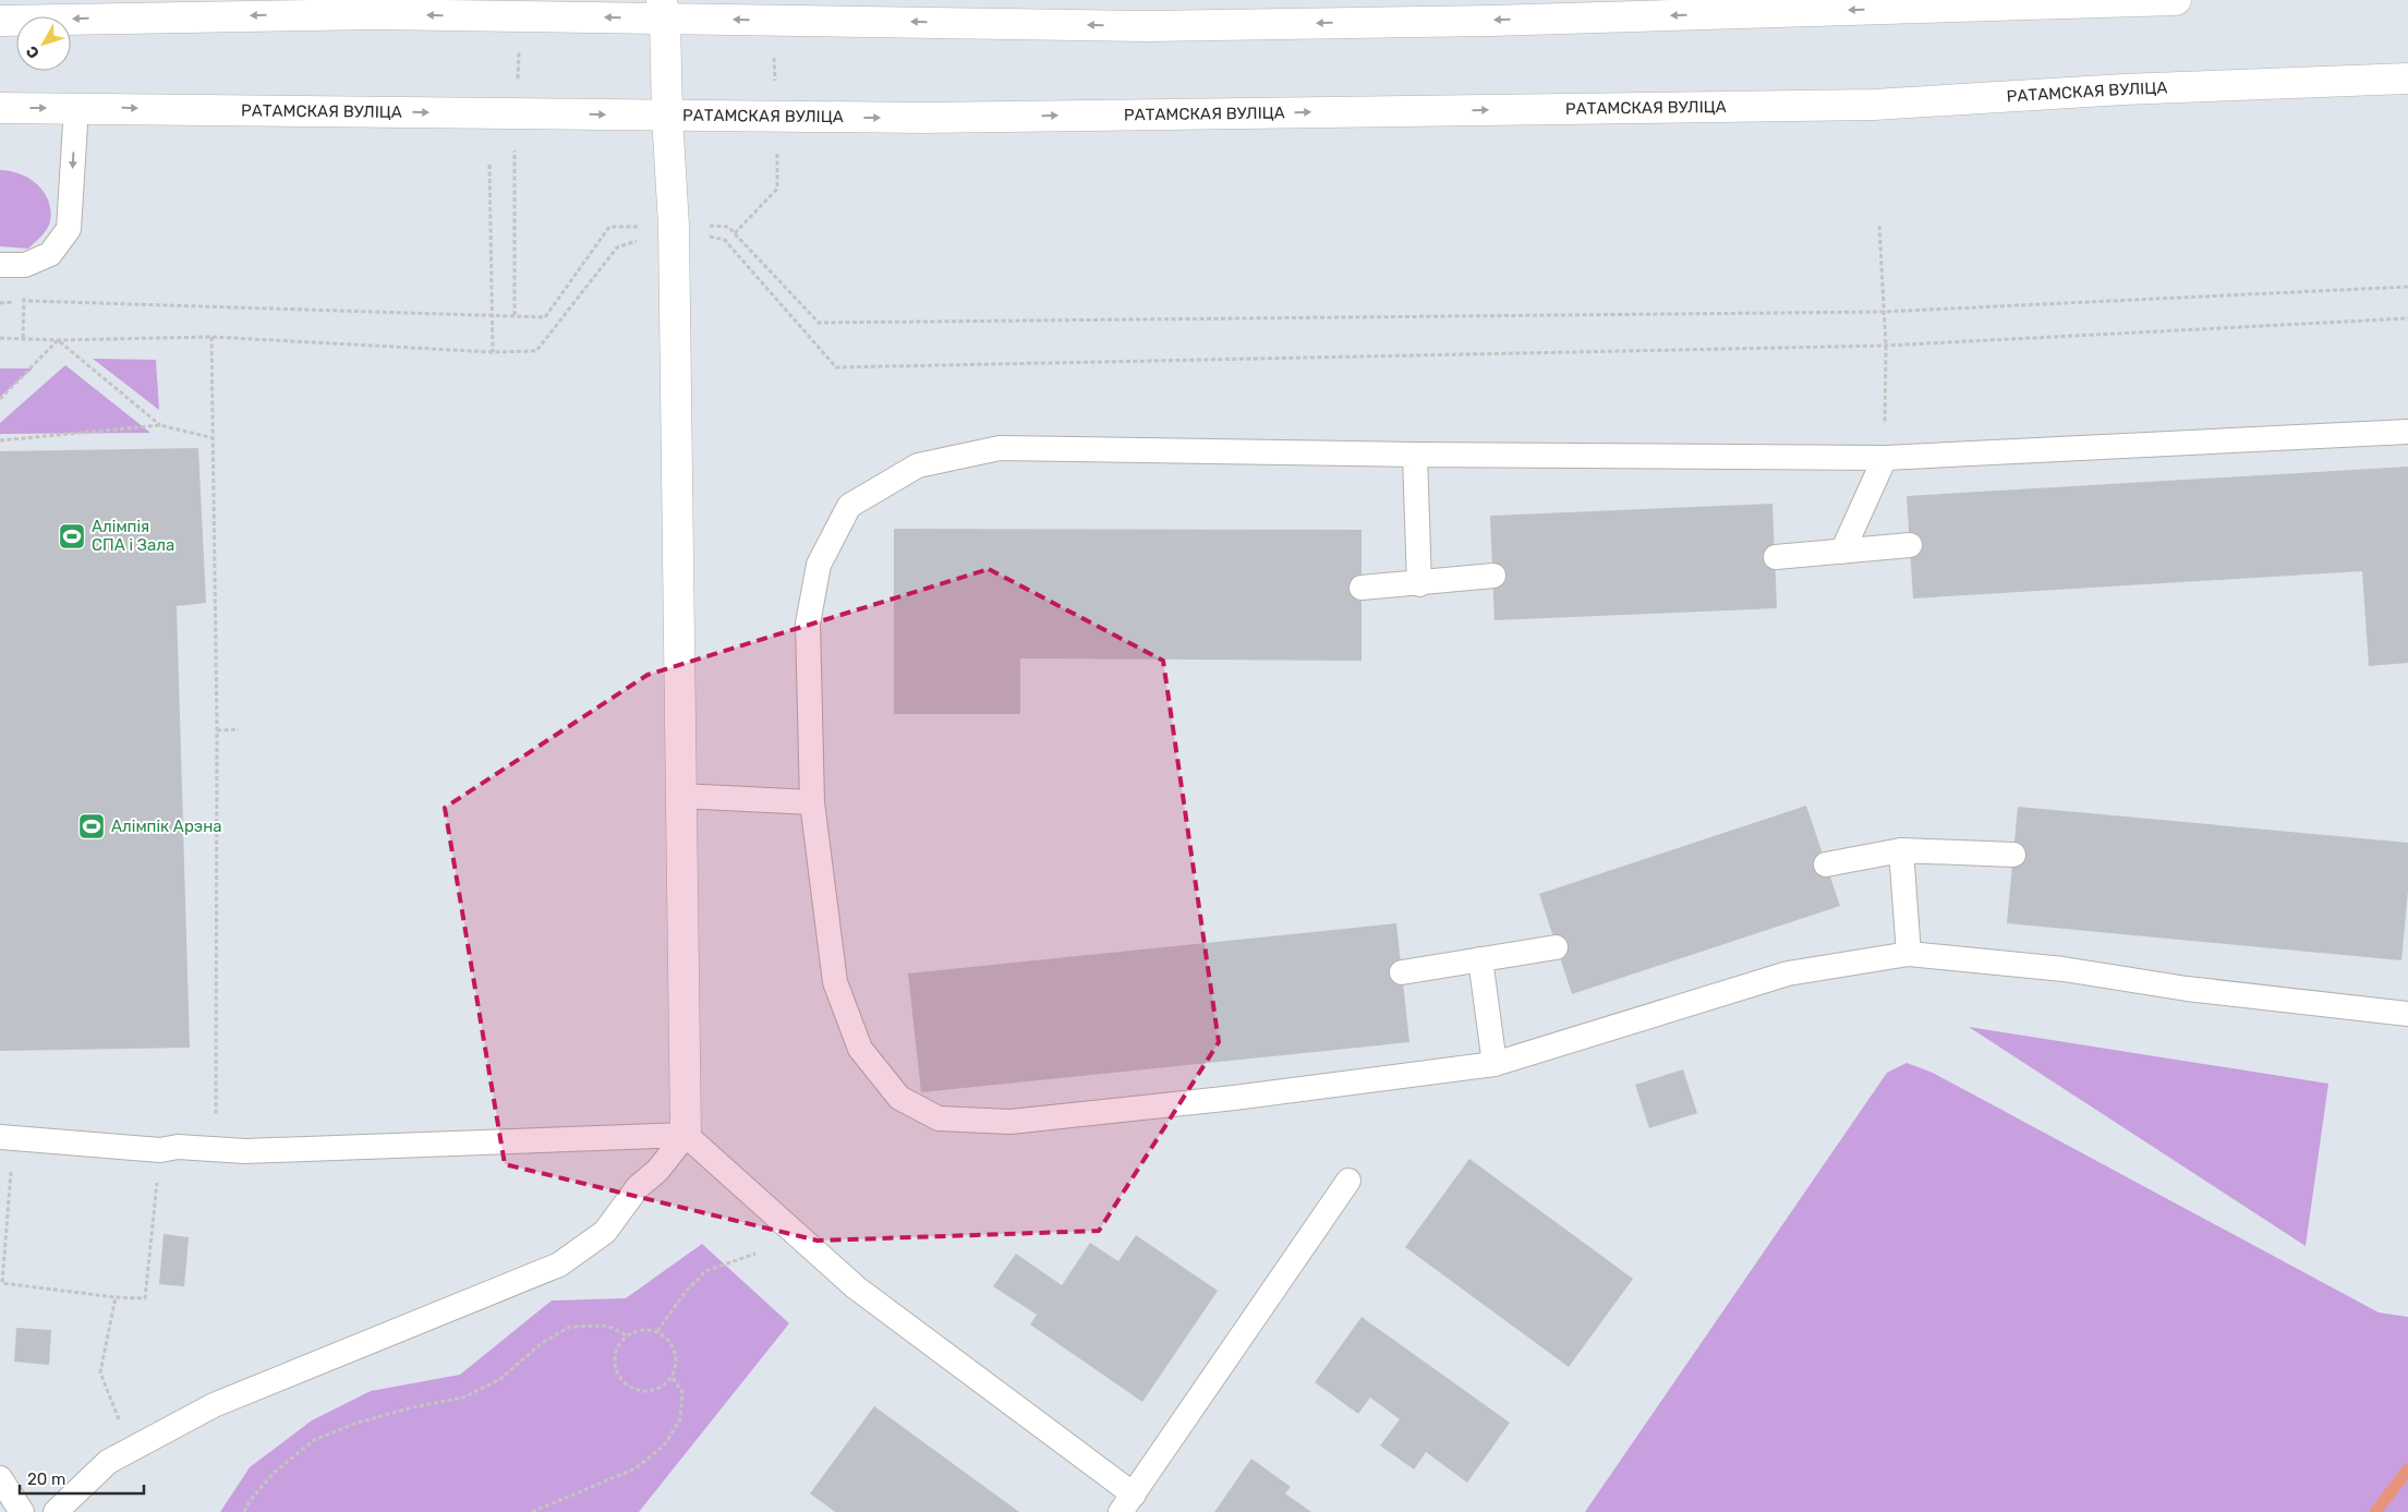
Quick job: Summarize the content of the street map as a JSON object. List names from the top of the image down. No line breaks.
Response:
{"streets":{"main road":["РАТАМСКАЯ ВУЛІЦА"]},"places":{"sports":["Алімпія СПА і Зала","Алімпік Арэна"]},"scale_bar":"20 m","north":"bottom left"}
